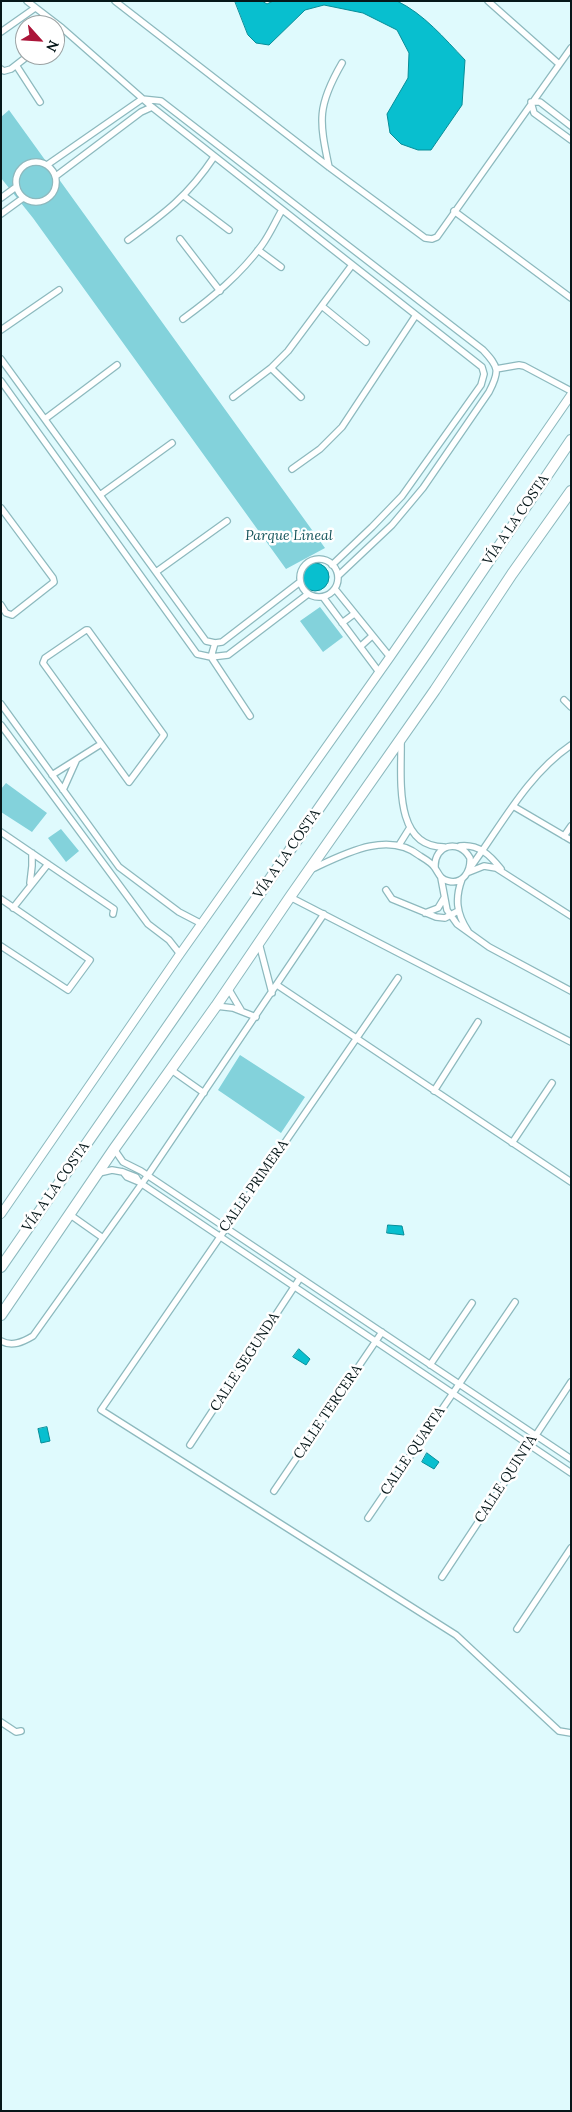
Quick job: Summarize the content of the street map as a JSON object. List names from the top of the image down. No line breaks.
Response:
{"streets":{"highway":["VÍA A LA COSTA"],"street":["CALLE PRIMERA","CALLE SEGUNDA","CALLE TERCERA","CALLE QUARTA","CALLE QUINTA"]},"parks":["Parque Lineal"],"north":"bottom right"}
